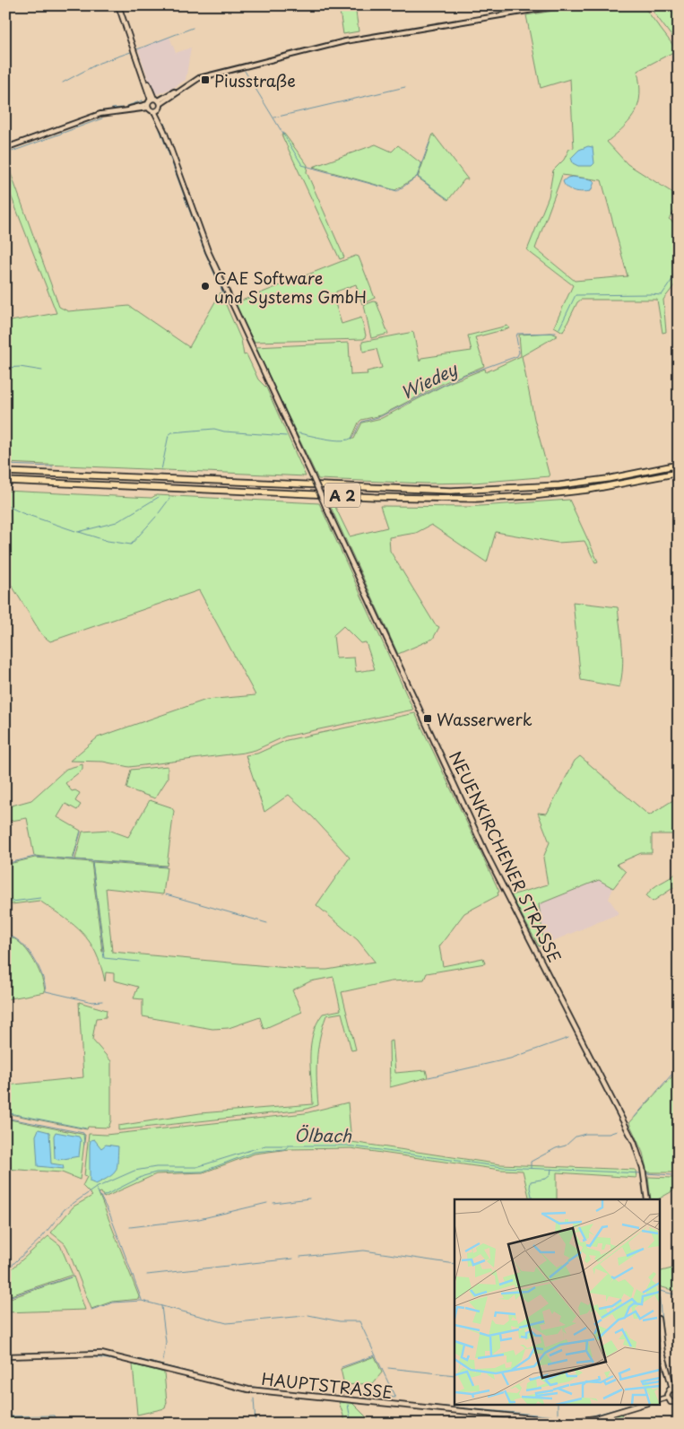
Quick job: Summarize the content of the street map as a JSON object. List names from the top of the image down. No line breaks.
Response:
{"streets":{"highway":["A 2"],"main road":["NEUENKIRCHENER STRASSE","HAUPTSTRASSE"]},"water":["Wiedey","Ölbach"],"places":{"transit":["Piusstraße","Wasserwerk"],"other":["CAE Software und Systems GmbH"]}}
